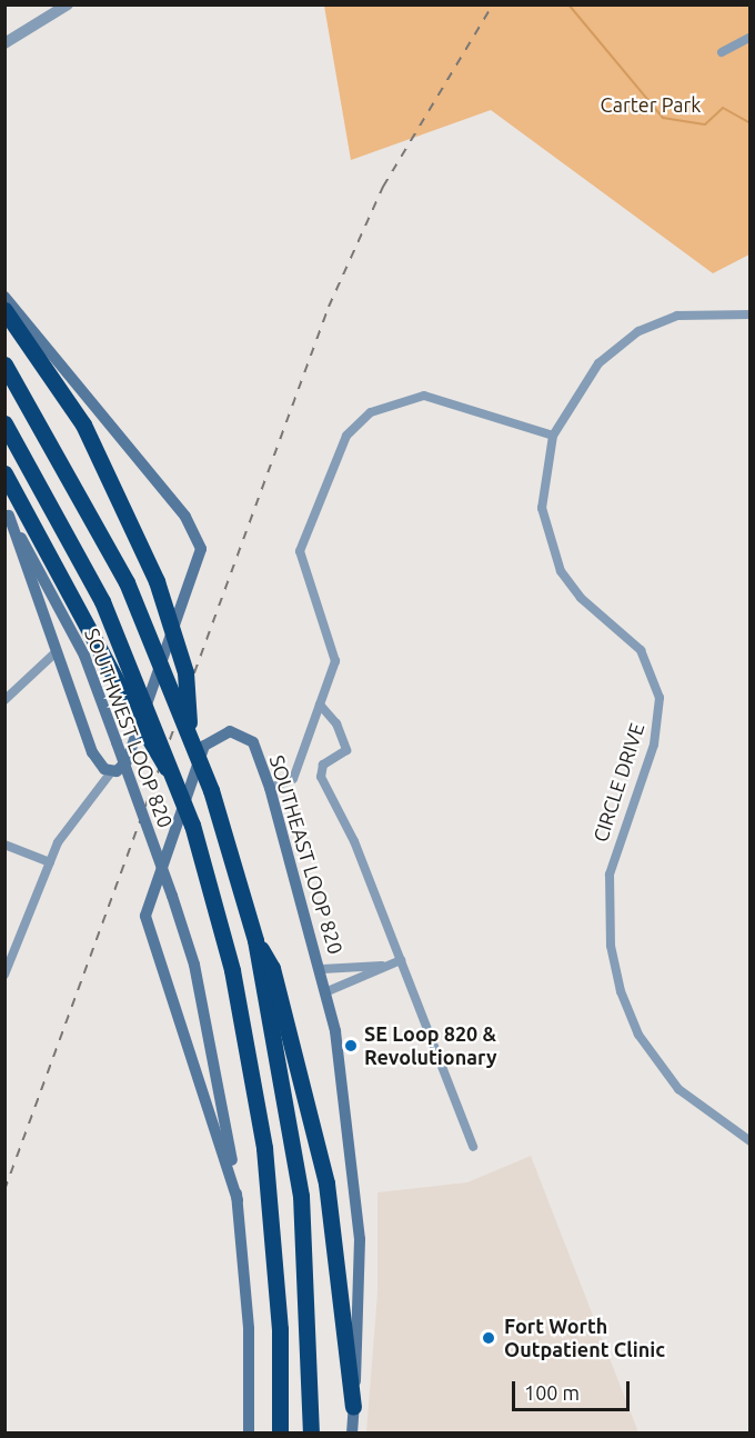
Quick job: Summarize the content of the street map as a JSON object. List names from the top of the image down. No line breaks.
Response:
{"streets":{"main road":["SOUTHWEST LOOP 820","SOUTHEAST LOOP 820"],"street":["CIRCLE DRIVE"]},"crossings":[["SOUTHWEST LOOP 820","SOUTHEAST LOOP 820"]],"parks":["Carter Park"],"places":["SE Loop 820 & Revolutionary","Fort Worth Outpatient Clinic"],"scale_bar":"100 m"}
